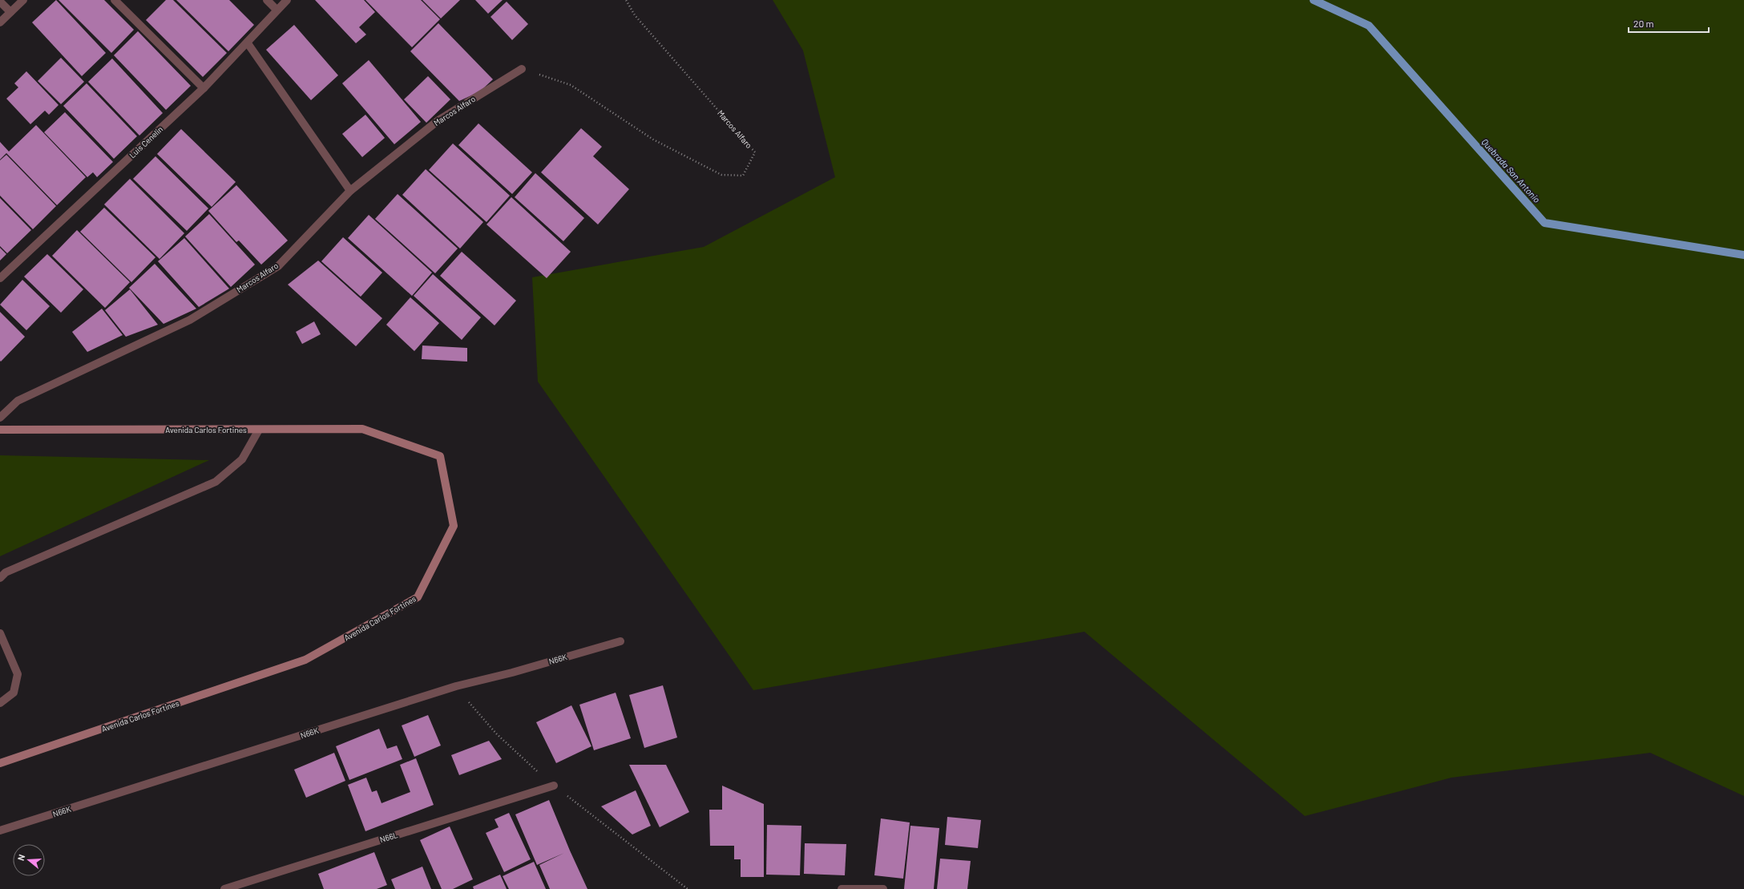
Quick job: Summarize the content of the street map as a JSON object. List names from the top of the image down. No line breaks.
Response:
{"streets":{"street":["Marcos Alfaro","Luis Cenelin","Avenida Carlos Fortines","N66K","N66L"]},"water":["Quebrada San Antonio"],"scale_bar":"20 m","north":"left"}
